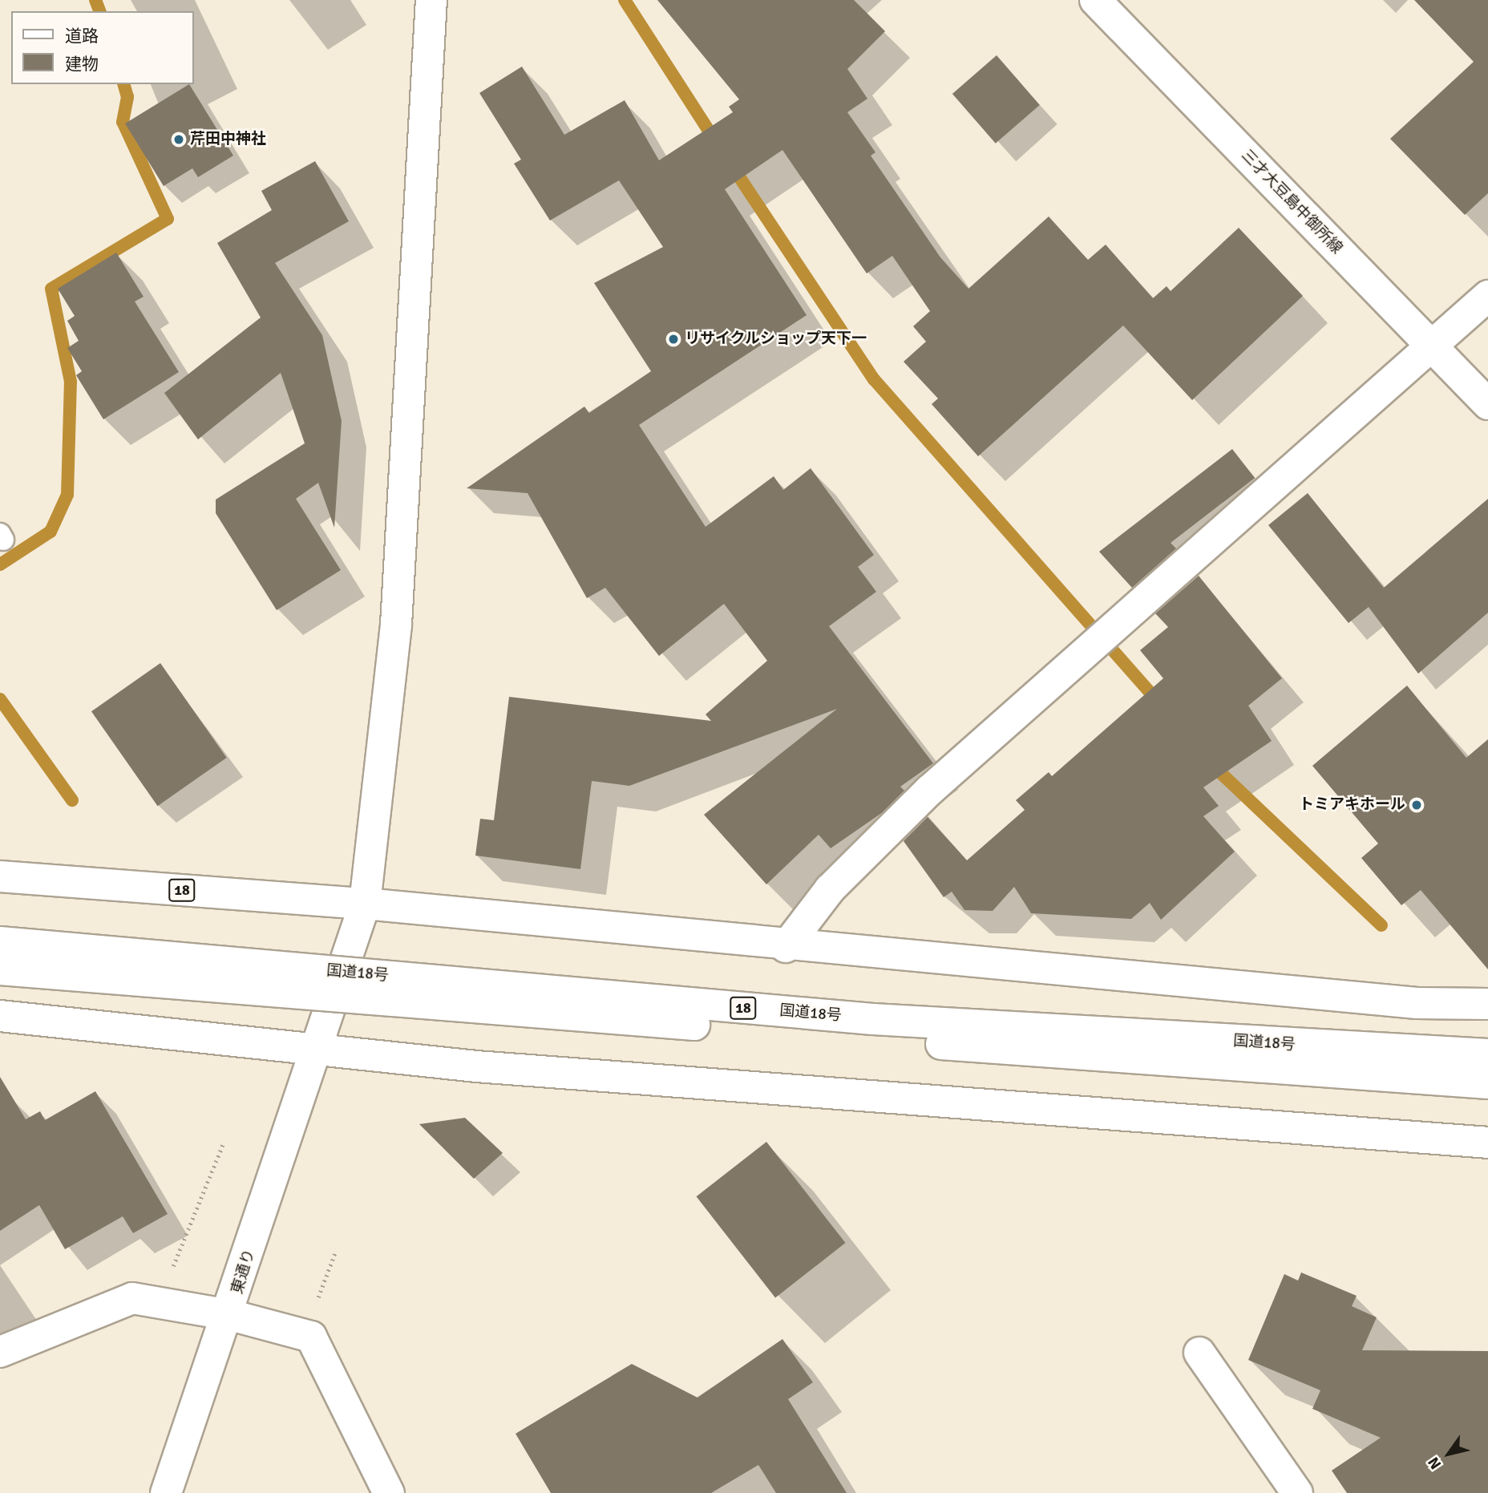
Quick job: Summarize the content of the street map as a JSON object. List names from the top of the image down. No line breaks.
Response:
{"streets":{"main road":["三才大豆島中御所線","18","国道18号","東通り"]},"crossings":[["18","東通り"]],"places":["芹田中神社","リサイクルショップ天下一","トミアキホール"],"legend":["道路","建物"],"north":"bottom left"}
